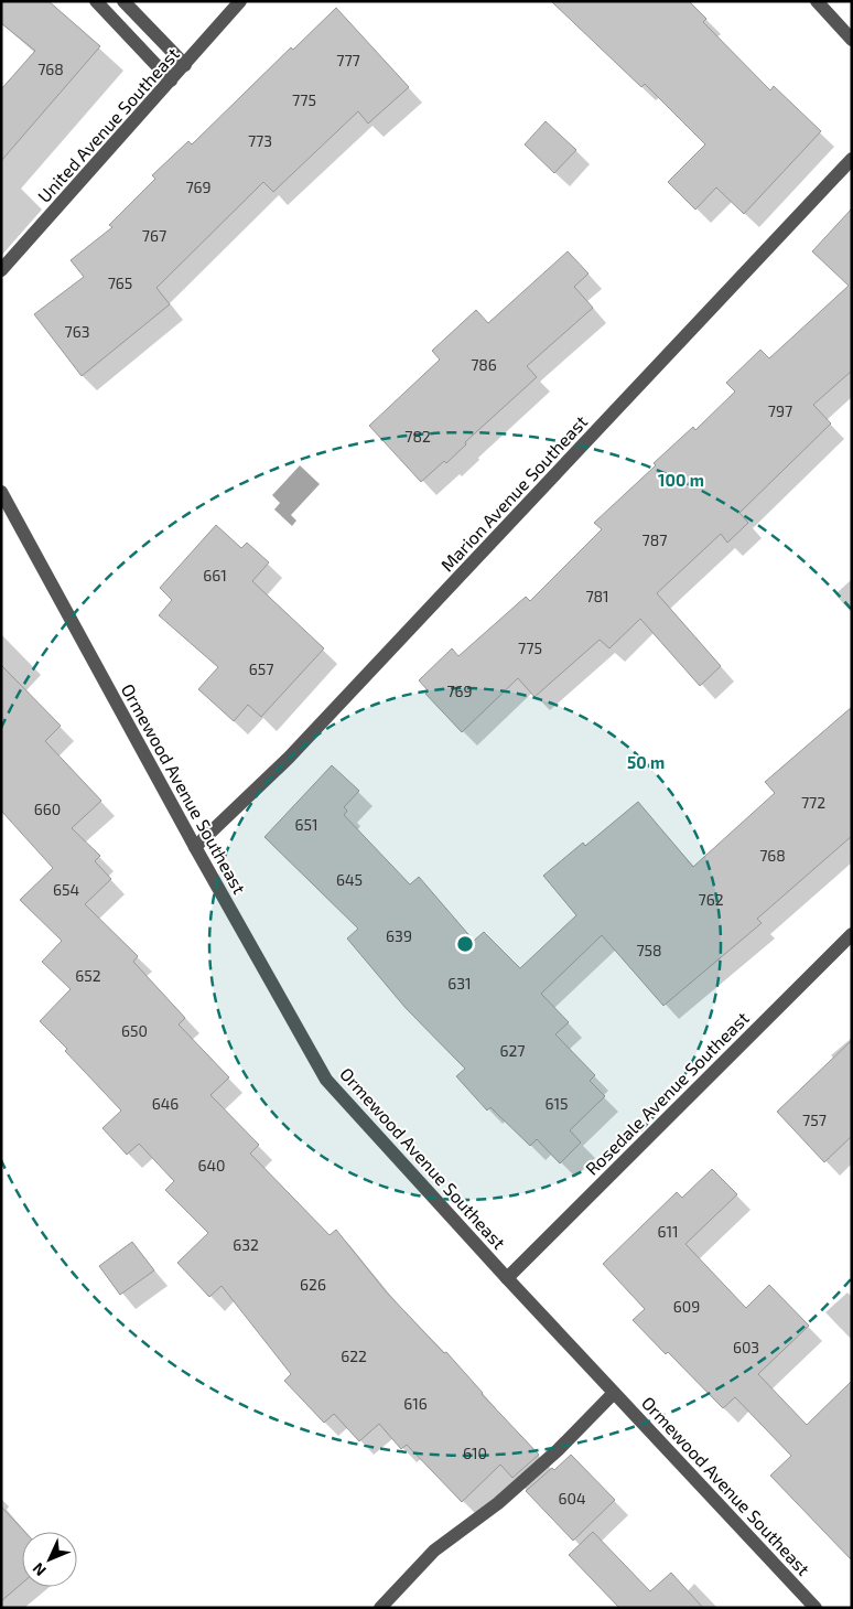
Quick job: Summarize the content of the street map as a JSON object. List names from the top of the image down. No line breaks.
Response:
{"streets":{"street":["United Avenue Southeast","Marion Avenue Southeast","Ormewood Avenue Southeast","Rosedale Avenue Southeast"]},"crossings":[["Marion Avenue Southeast","Ormewood Avenue Southeast"],["Ormewood Avenue Southeast","Rosedale Avenue Southeast"]],"house_numbers":["777","768","775","773","769","767","765","763","786","797","782","787","661","781","775","657","769","772","660","651","768","645","654","762","639","758","652","631","650","627","646","615","757","640","611","632","626","609","603","622","616","610","604"],"north":"bottom left","rings":["100 m","50 m"]}
